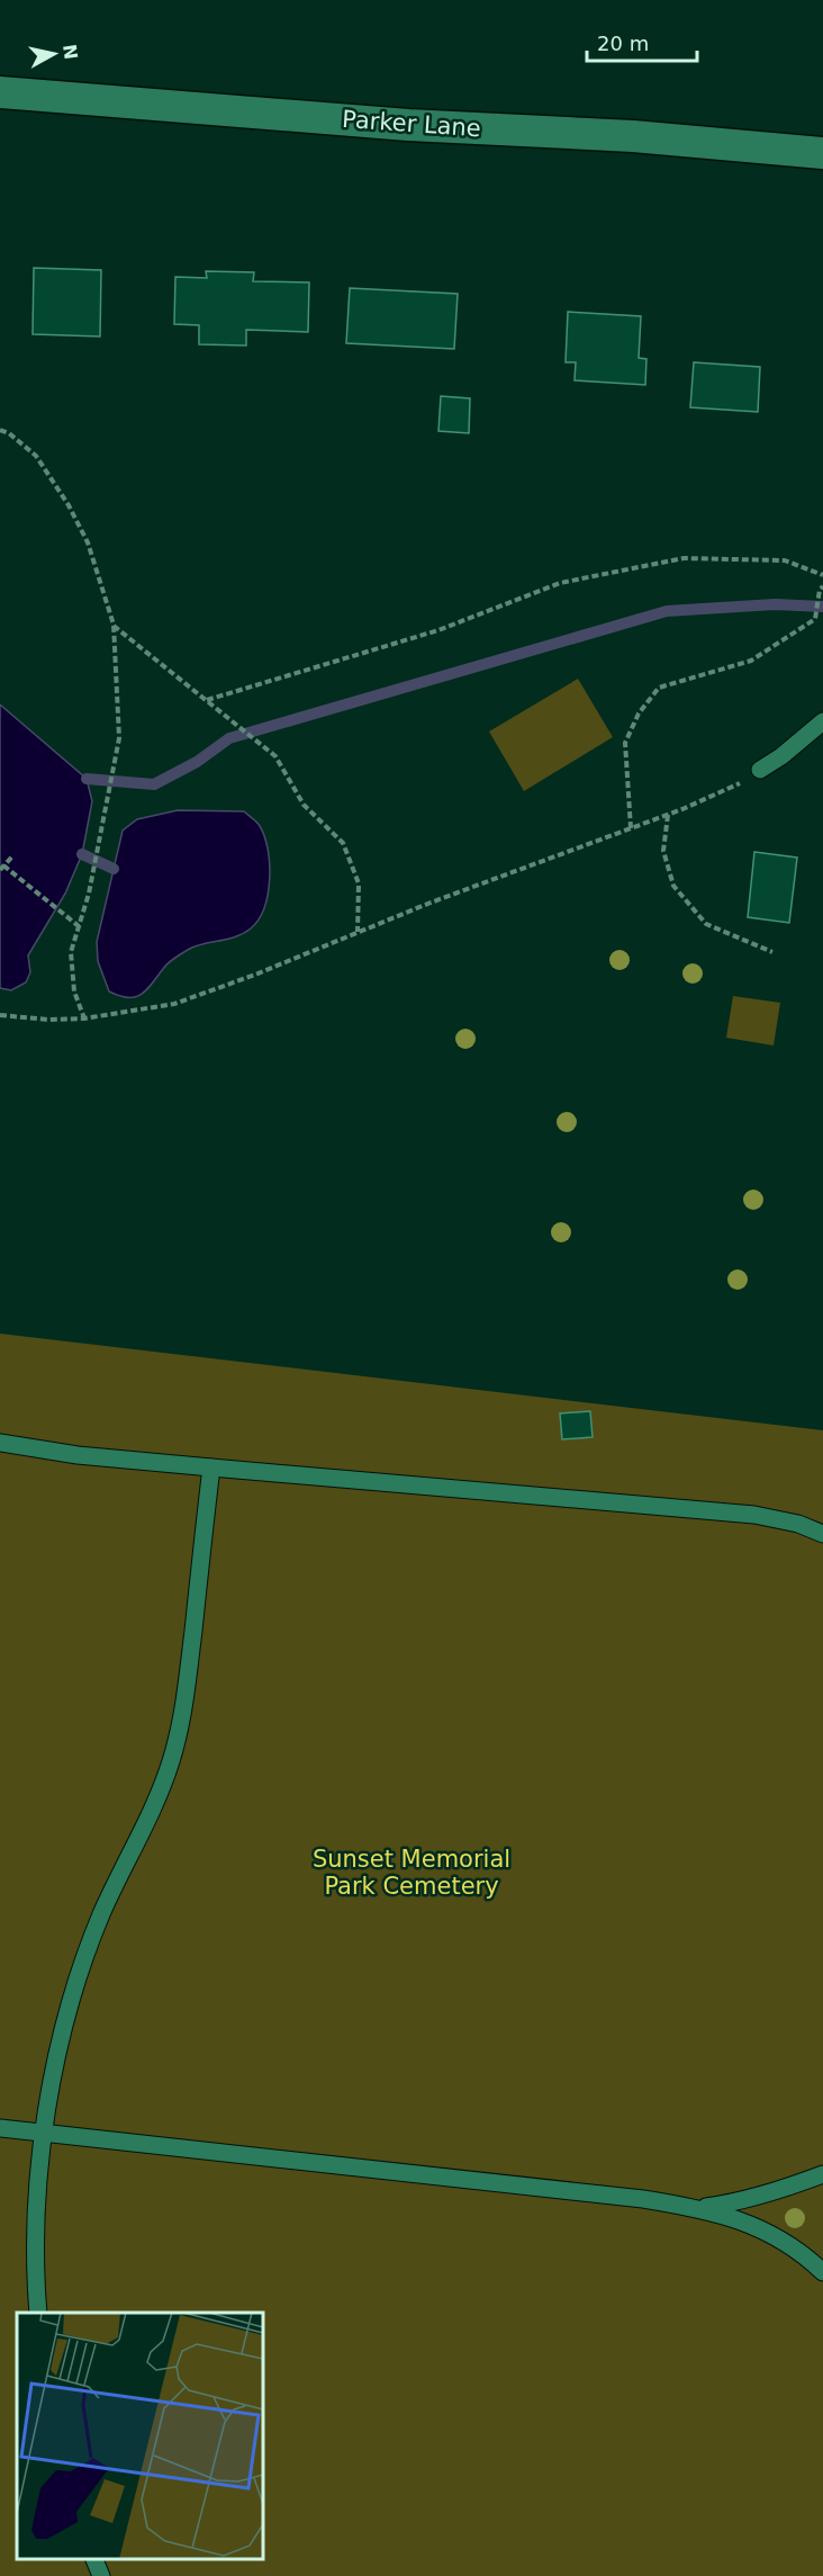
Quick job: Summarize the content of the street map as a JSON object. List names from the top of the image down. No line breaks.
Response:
{"streets":{"street":["Parker Lane"]},"parks":["Sunset Memorial Park Cemetery"],"scale_bar":"20 m","north":"right"}
